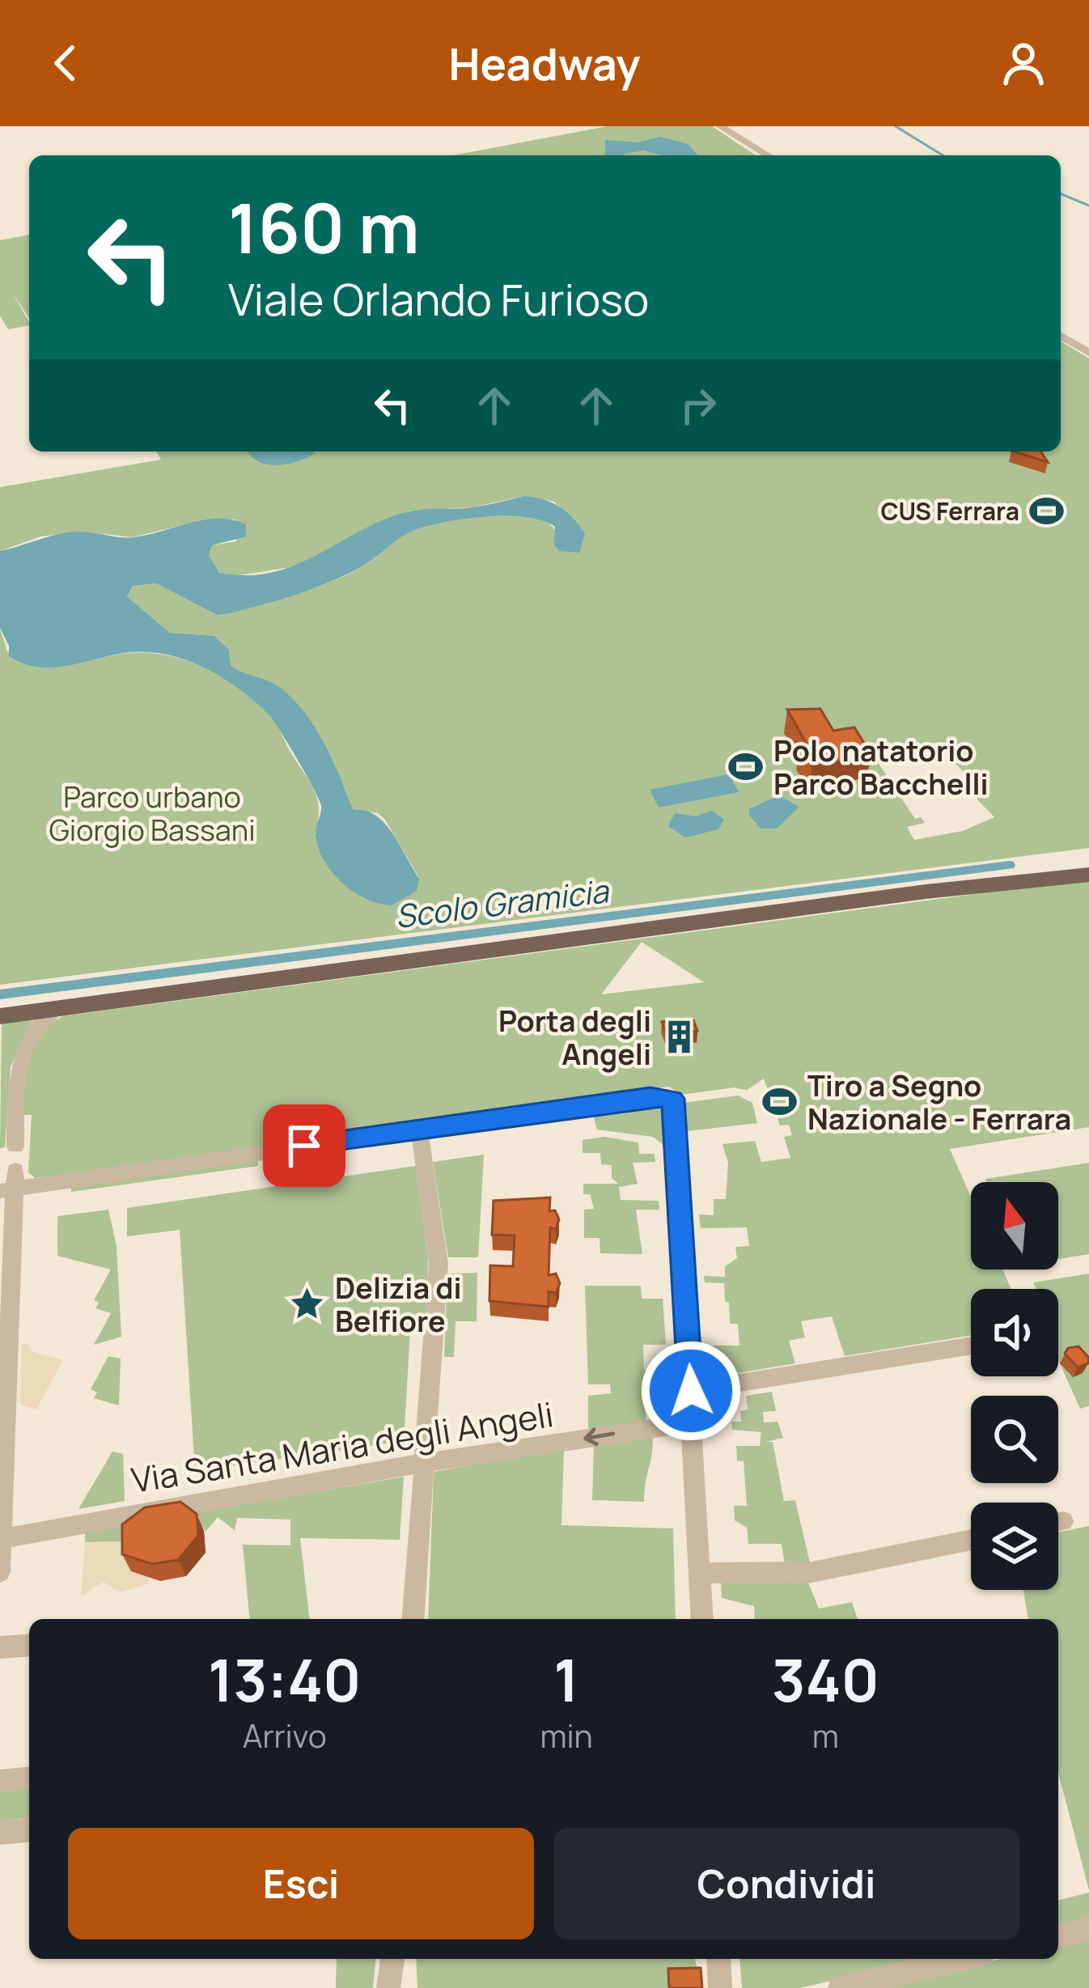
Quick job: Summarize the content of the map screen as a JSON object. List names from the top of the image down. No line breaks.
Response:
{"streets":{"street":["Via Santa Maria degli Angeli"]},"one_way":["Via Santa Maria degli Angeli"],"water":["Scolo Gramicia"],"parks":["Parco urbano Giorgio Bassani"],"places":{"sports":["CUS Ferrara","Polo natatorio Parco Bacchelli","Tiro a Segno Nazionale - Ferrara"],"building":["Porta degli Angeli"],"place":["Delizia di Belfiore"]},"north":"top","page":{"header":"Headway","turn":["160 m","Viale Orlando Furioso"],"eta":["13:40","Arrivo","1","min","340","m"],"buttons":["Esci","Condividi"]}}
